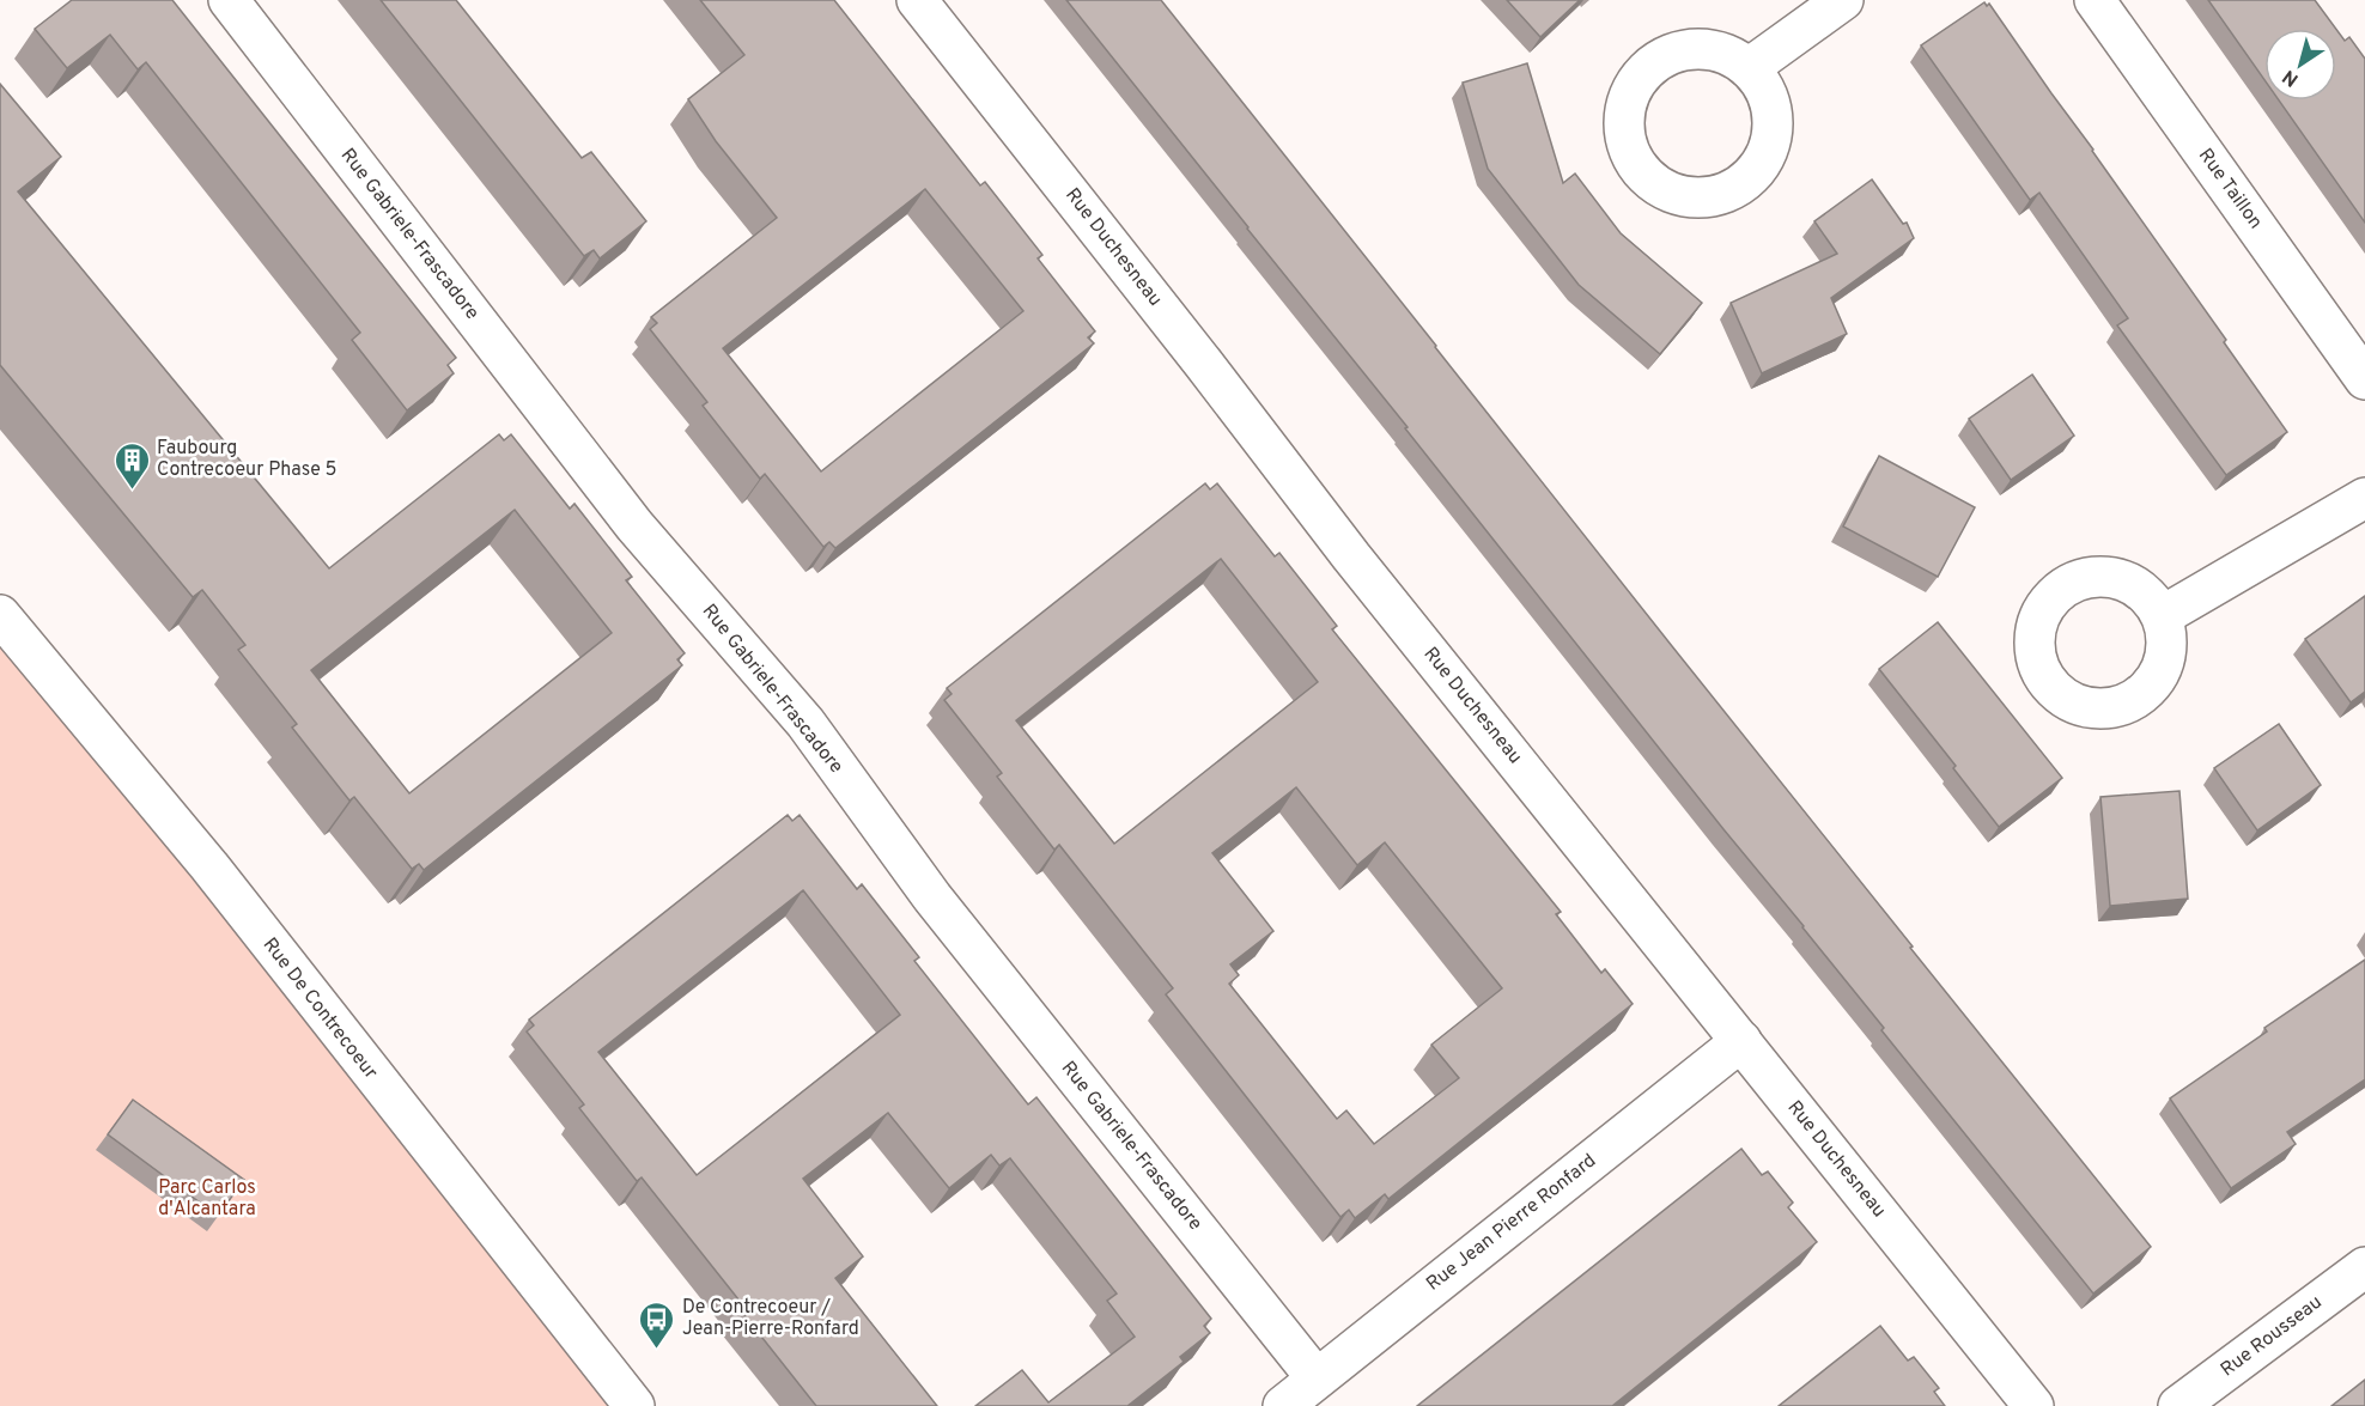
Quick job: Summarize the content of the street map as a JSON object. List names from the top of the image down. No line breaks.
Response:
{"streets":{"street":["Rue Taillon","Rue Gabriele-Frascadore","Rue Duchesneau","Rue De Contrecoeur","Rue Jean Pierre Ronfard","Rue Rousseau"]},"crossings":[["Rue Gabriele-Frascadore","Rue Jean Pierre Ronfard"],["Rue Duchesneau","Rue Jean Pierre Ronfard"]],"parks":["Parc Carlos d'Alcantara"],"places":{"building":["Faubourg Contrecoeur Phase 5"],"bus stop":["De Contrecoeur / Jean-Pierre-Ronfard"]},"north":"bottom left"}
